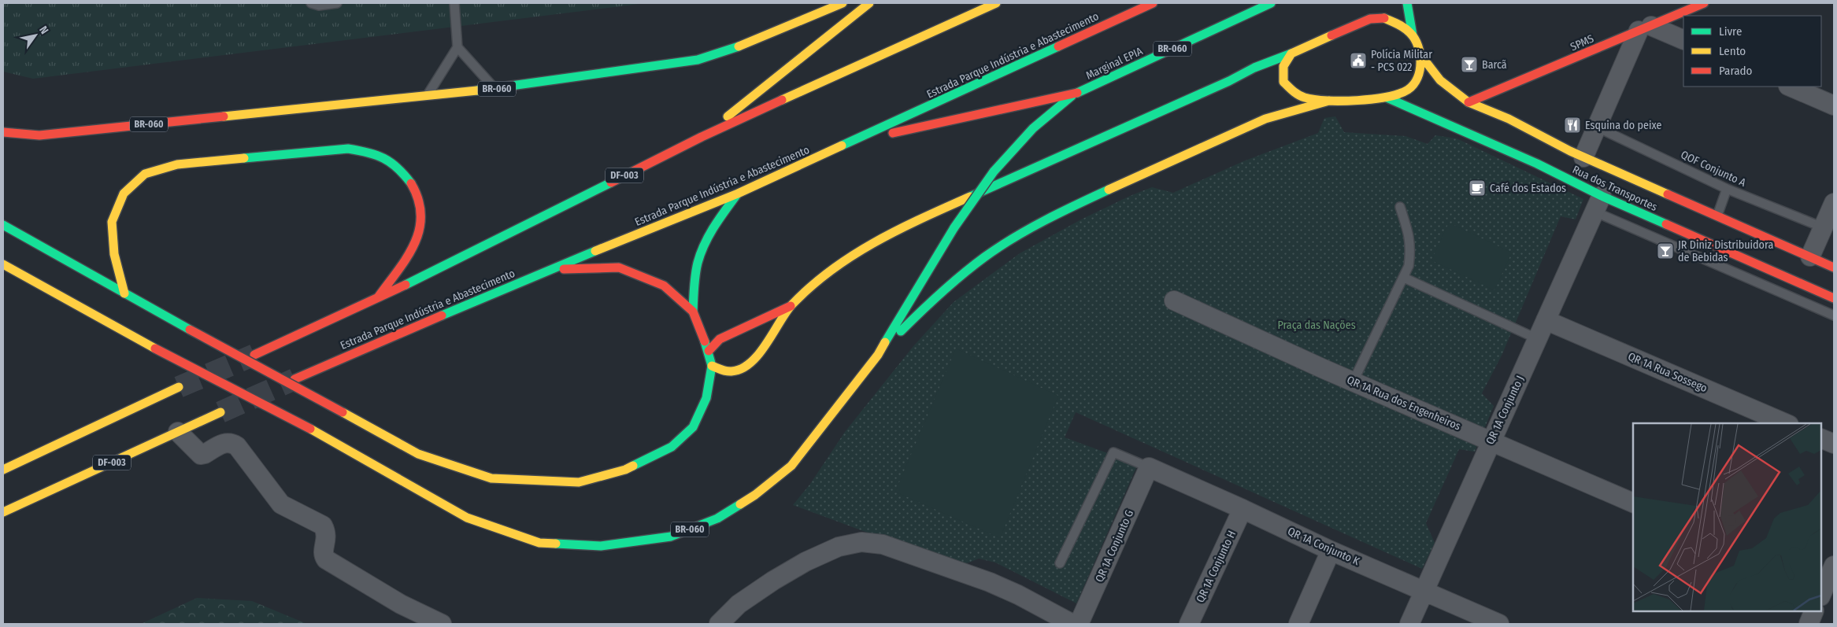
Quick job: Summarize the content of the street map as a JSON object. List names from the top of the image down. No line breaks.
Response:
{"streets":{"main road":["SPMS","BR-060","Estrada Parque Indústria e Abastecimento","Marginal EPIA","DF-003","Rua dos Transportes"],"street":["QR 1A Rua Sossego","QR 1A Rua dos Engenheiros","QR 1A Conjunto J","QR 1A Conjunto G","QR 1A Conjunto K","QR 1A Conjunto H"],"lane":["QOF Conjunto A"]},"crossings":[["SPMS","Rua dos Transportes"],["BR-060","Marginal EPIA"],["Rua dos Transportes","QR 1A Conjunto J"],["QR 1A Rua Sossego","QR 1A Conjunto J"],["QR 1A Rua dos Engenheiros","QR 1A Conjunto J"],["QR 1A Conjunto J","QR 1A Conjunto K"],["QR 1A Conjunto G","QR 1A Conjunto K"],["QR 1A Conjunto K","QR 1A Conjunto H"]],"parks":["Praça das Nações"],"places":{"public building":["Polícia Militar - PCS 022"],"bar":["Barcã","JR Diniz Distribuidora de Bebidas"],"restaurant":["Esquina do peixe"],"cafe":["Café dos Estados"]},"legend":["Livre","Lento","Parado"],"north":"top right"}
